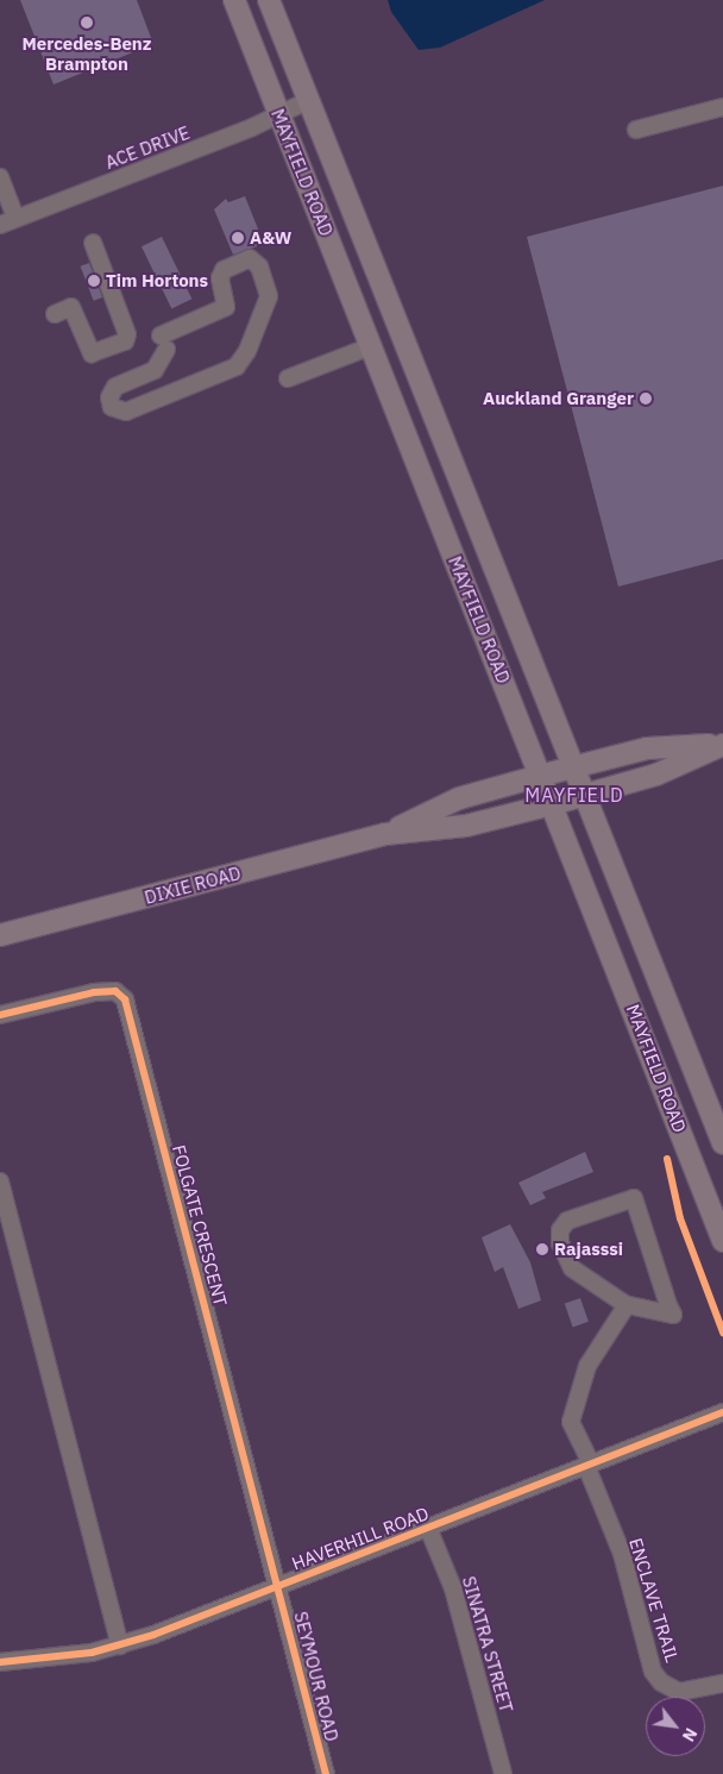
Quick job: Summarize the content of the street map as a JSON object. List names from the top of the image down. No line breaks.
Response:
{"streets":{"main road":["MAYFIELD ROAD","DIXIE ROAD"],"street":["ACE DRIVE","FOLGATE CRESCENT","HAVERHILL ROAD","ENCLAVE TRAIL","SINATRA STREET","SEYMOUR ROAD"]},"crossings":[["ACE DRIVE","MAYFIELD ROAD"],["MAYFIELD ROAD","DIXIE ROAD"],["FOLGATE CRESCENT","HAVERHILL ROAD"],["FOLGATE CRESCENT","SEYMOUR ROAD"],["HAVERHILL ROAD","ENCLAVE TRAIL"],["HAVERHILL ROAD","SINATRA STREET"],["HAVERHILL ROAD","SEYMOUR ROAD"]],"districts":["MAYFIELD"],"places":["Mercedes-Benz Brampton","A&W","Tim Hortons","Auckland Granger","Rajasssi"],"north":"bottom right"}
